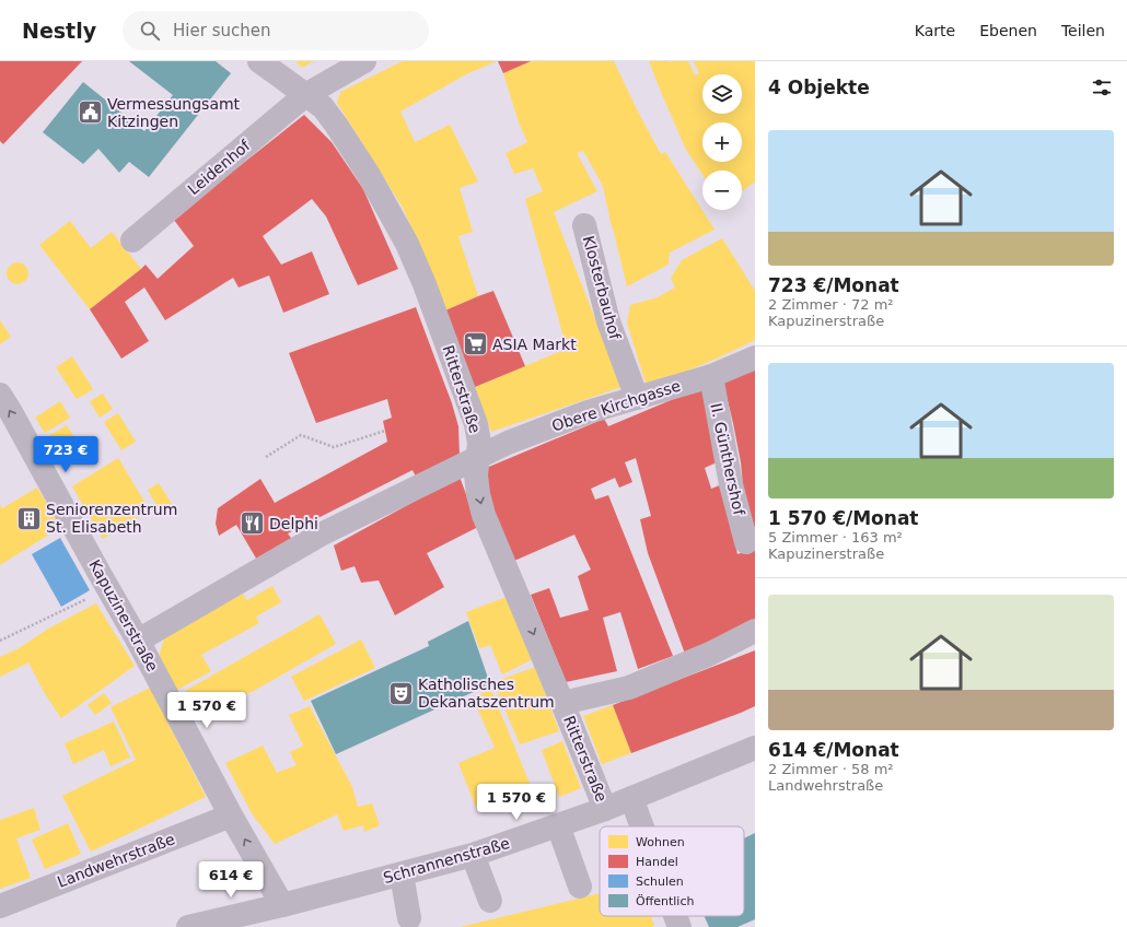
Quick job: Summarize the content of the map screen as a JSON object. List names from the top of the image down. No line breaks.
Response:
{"streets":{"street":["Leidenhof","Klosterbauhof","Ritterstraße","Obere Kirchgasse","II. Günthershof","Kapuzinerstraße","Landwehrstraße","Schrannenstraße"]},"crossings":[["Leidenhof","Ritterstraße"],["Klosterbauhof","Obere Kirchgasse"],["Ritterstraße","Obere Kirchgasse"],["Ritterstraße","Schrannenstraße"],["Obere Kirchgasse","II. Günthershof"],["Obere Kirchgasse","Kapuzinerstraße"],["Kapuzinerstraße","Landwehrstraße"],["Kapuzinerstraße","Schrannenstraße"]],"one_way":["Kapuzinerstraße"],"places":{"public building":["Vermessungsamt Kitzingen"],"supermarket":["ASIA Markt"],"building":["Seniorenzentrum St. Elisabeth"],"restaurant":["Delphi"],"theatre":["Katholisches Dekanatszentrum"]},"legend":["Wohnen","Handel","Schulen","Öffentlich"],"page":{"header":"Nestly","search":"Hier suchen","nav":["Karte","Ebenen","Teilen"],"heading":"4 Objekte","map_buttons":["+","−"],"list":[{"name":"723 €/Monat","note":"2 Zimmer · 72 m² · Kapuzinerstraße"},{"name":"1 570 €/Monat","note":"5 Zimmer · 163 m² · Kapuzinerstraße"},{"name":"614 €/Monat","note":"2 Zimmer · 58 m² · Landwehrstraße"}],"price":["723 €","1 570 €","1 570 €","614 €"]}}
